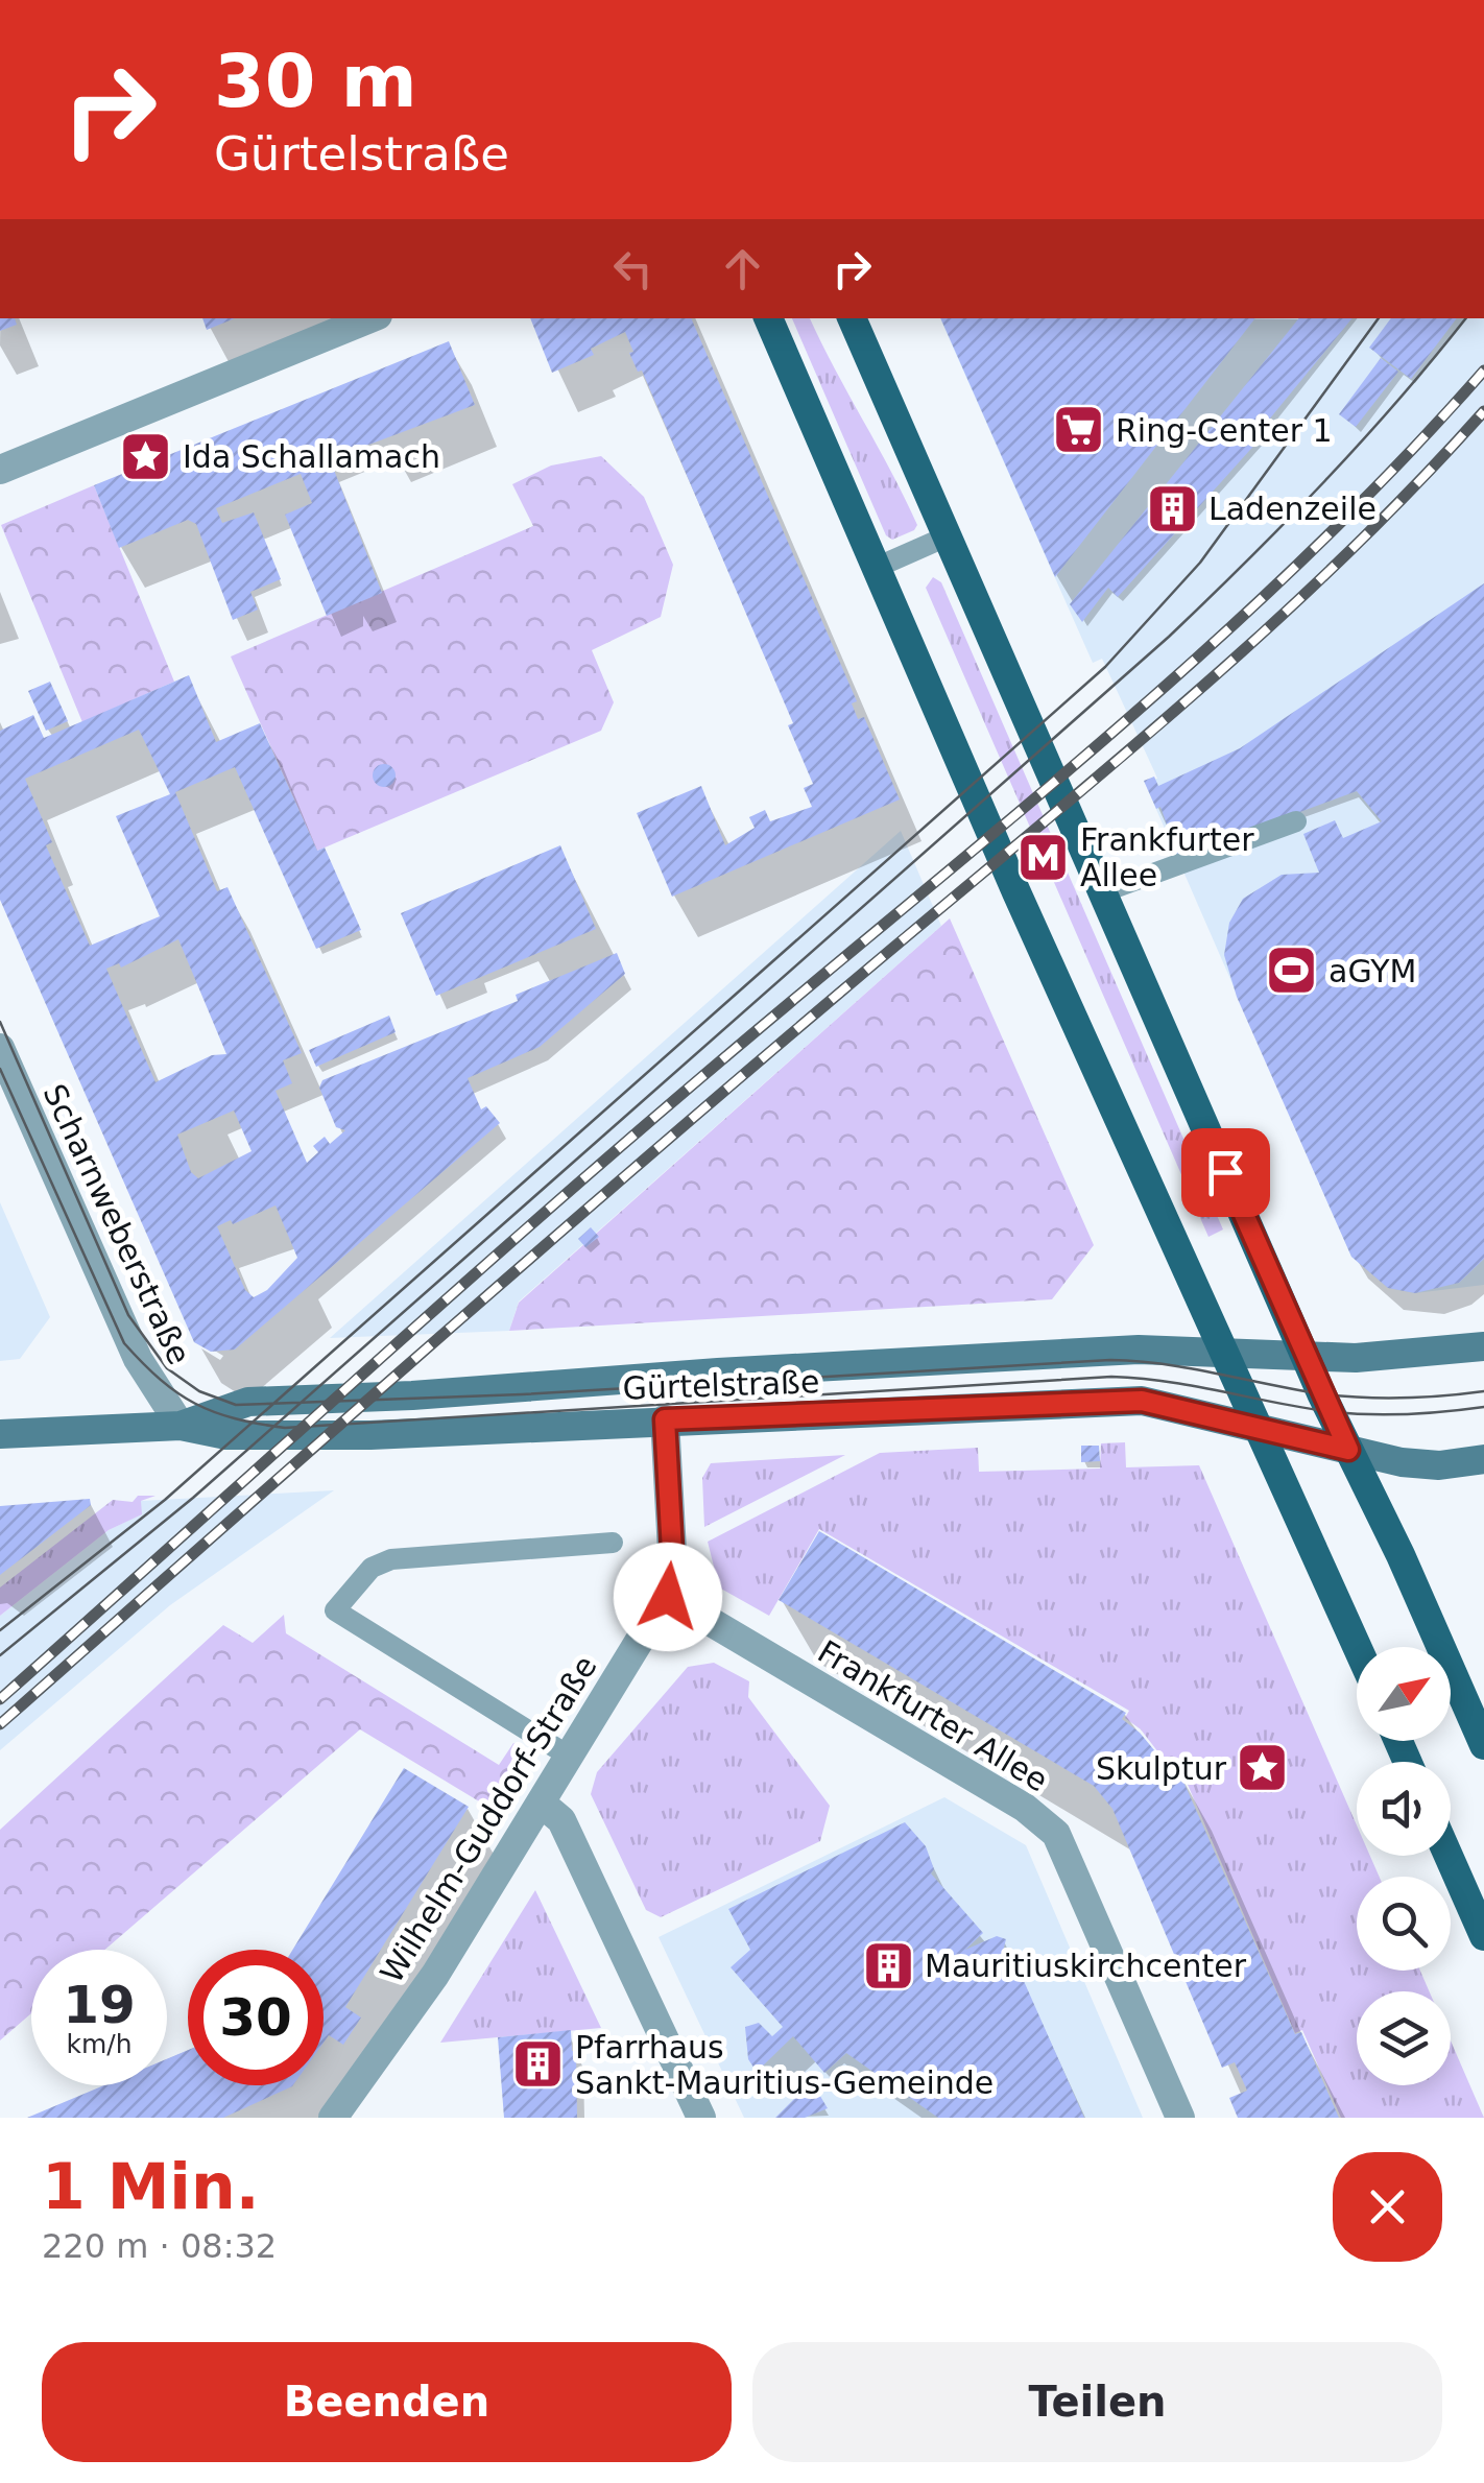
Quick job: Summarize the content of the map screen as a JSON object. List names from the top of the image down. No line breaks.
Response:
{"streets":{"main road":["Gürtelstraße"],"street":["Scharnweberstraße","Frankfurter Allee","Wilhelm-Guddorf-Straße"]},"crossings":[["Scharnweberstraße","Gürtelstraße"],["Gürtelstraße","Wilhelm-Guddorf-Straße"],["Frankfurter Allee","Wilhelm-Guddorf-Straße"]],"places":{"supermarket":["Ring-Center 1"],"place":["Ida Schallamach","Skulptur"],"building":["Ladenzeile","Mauritiuskirchcenter","Pfarrhaus Sankt-Mauritius-Gemeinde"],"metro station":["Frankfurter Allee"],"sports":["aGYM"]},"north":"top right","page":{"turn":["30 m","Gürtelstraße"],"speed":"19 km/h","limit":"30","heading":["1 Min.","220 m · 08:32"],"buttons":["Beenden","Teilen"]}}
